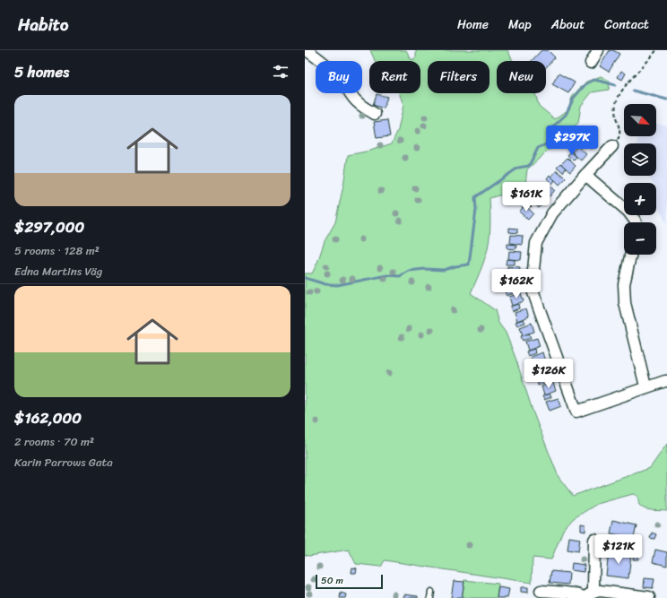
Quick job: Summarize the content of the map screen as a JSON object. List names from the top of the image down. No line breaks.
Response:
{"scale_bar":"50 m","north":"bottom right","page":{"header":"Habito","nav":["Home","Map","About","Contact"],"heading":"5 homes","chip":["Buy","Rent","Filters","New"],"list":[{"name":"$297,000","note":"5 rooms · 128 m² · Edna Martins Väg"},{"name":"$162,000","note":"2 rooms · 70 m² · Karin Parrows Gata"}],"map_buttons":["+","−"],"price":["$297K","$161K","$162K","$126K","$121K"],"scale":"50 m"}}
